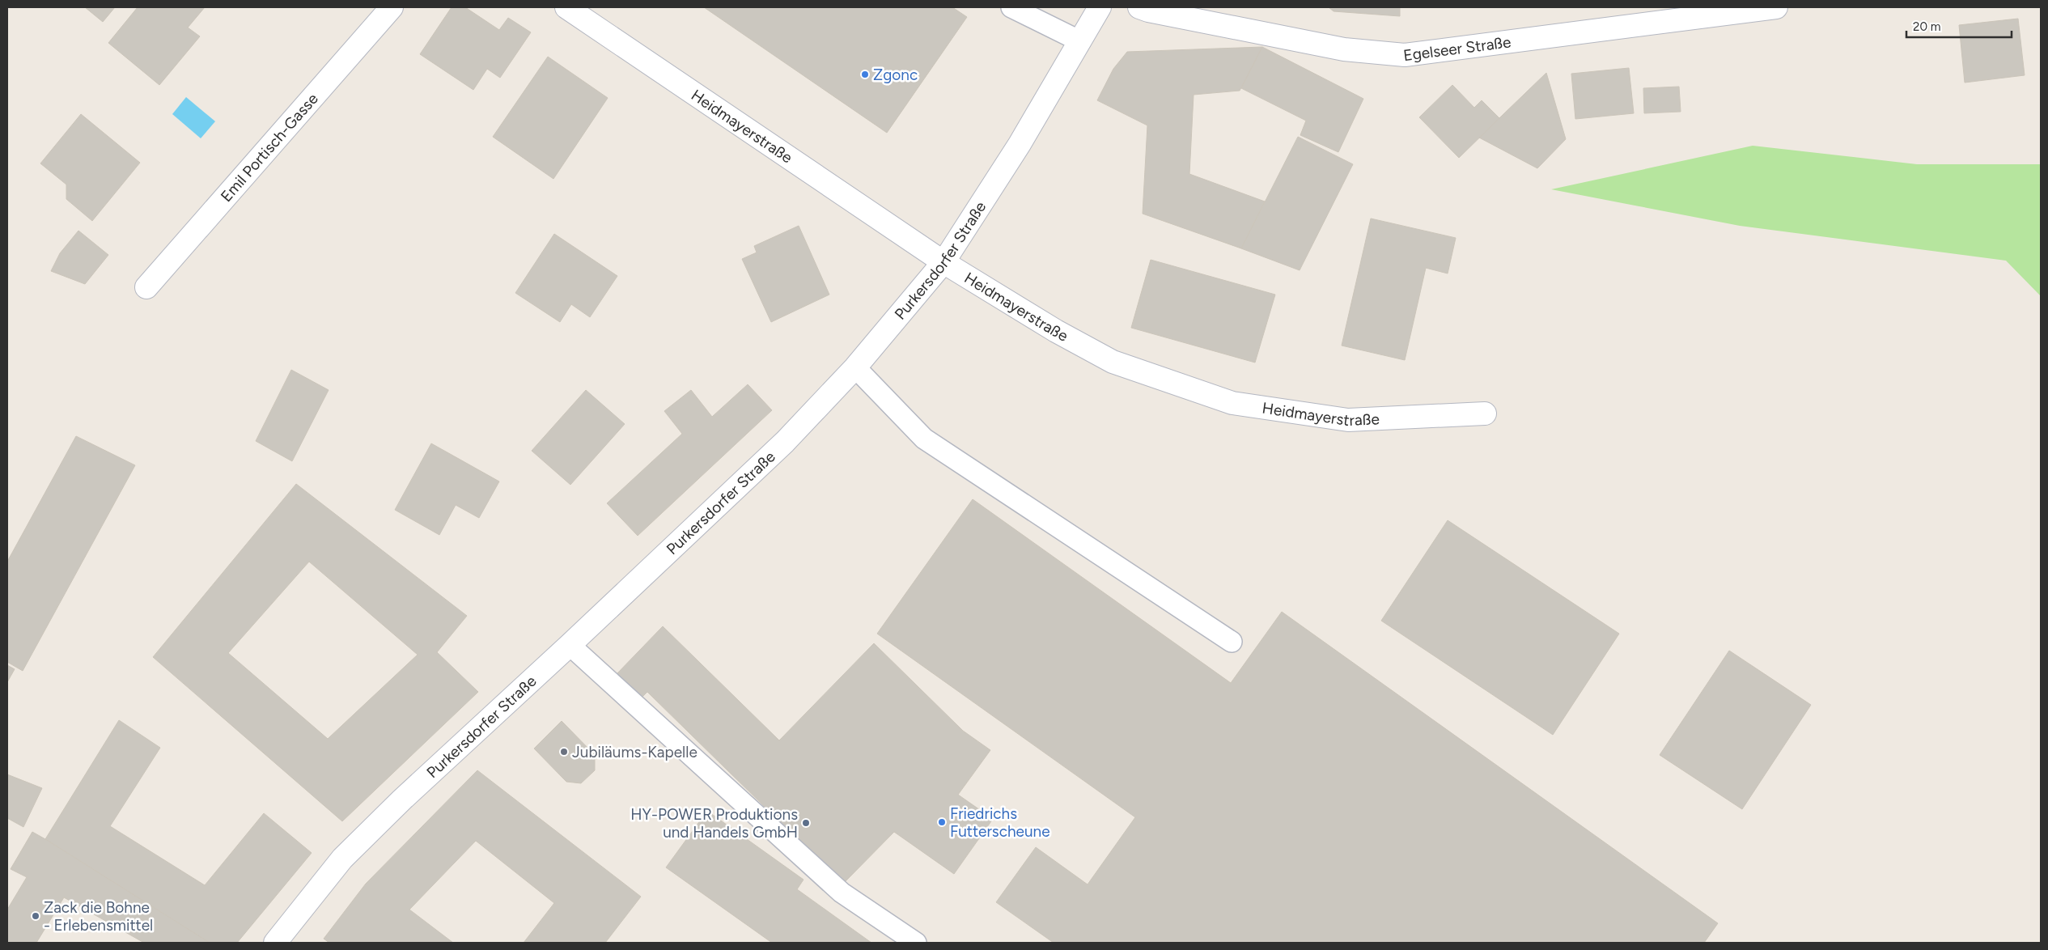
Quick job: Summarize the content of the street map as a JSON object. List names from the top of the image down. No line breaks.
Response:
{"streets":{"street":["Egelseer Straße","Heidmayerstraße","Emil Portisch-Gasse","Purkersdorfer Straße"]},"crossings":[["Heidmayerstraße","Purkersdorfer Straße"]],"places":["Zgonc","Jubiläums-Kapelle","Friedrichs Futterscheune","HY-POWER Produktions und Handels GmbH","Zack die Bohne - Erlebensmittel"],"scale_bar":"20 m"}
